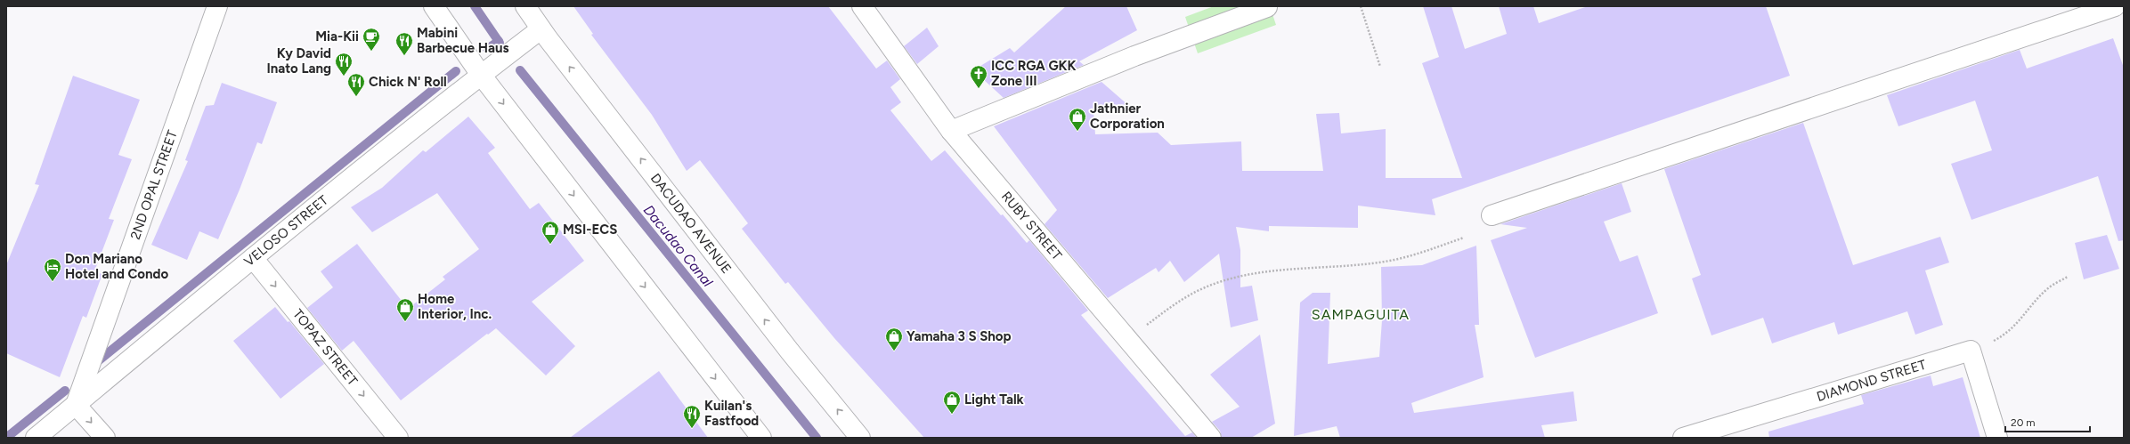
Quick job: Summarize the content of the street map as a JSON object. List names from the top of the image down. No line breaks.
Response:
{"streets":{"street":["2ND OPAL STREET","DACUDAO AVENUE","RUBY STREET","VELOSO STREET","TOPAZ STREET","DIAMOND STREET"]},"crossings":[["2ND OPAL STREET","VELOSO STREET"],["DACUDAO AVENUE","VELOSO STREET"],["VELOSO STREET","TOPAZ STREET"]],"one_way":["TOPAZ STREET"],"districts":["SAMPAGUITA"],"water":["Dacudao Canal"],"places":{"cafe":["Mia-Kii"],"restaurant":["Mabini Barbecue Haus","Ky David Inato Lang","Chick N' Roll","Kuilan's Fastfood"],"church":["ICC RGA GKK Zone III"],"shop":["Jathnier Corporation","MSI-ECS","Home Interior, Inc.","Yamaha 3 S Shop","Light Talk"],"hotel":["Don Mariano Hotel and Condo"]},"scale_bar":"20 m"}
